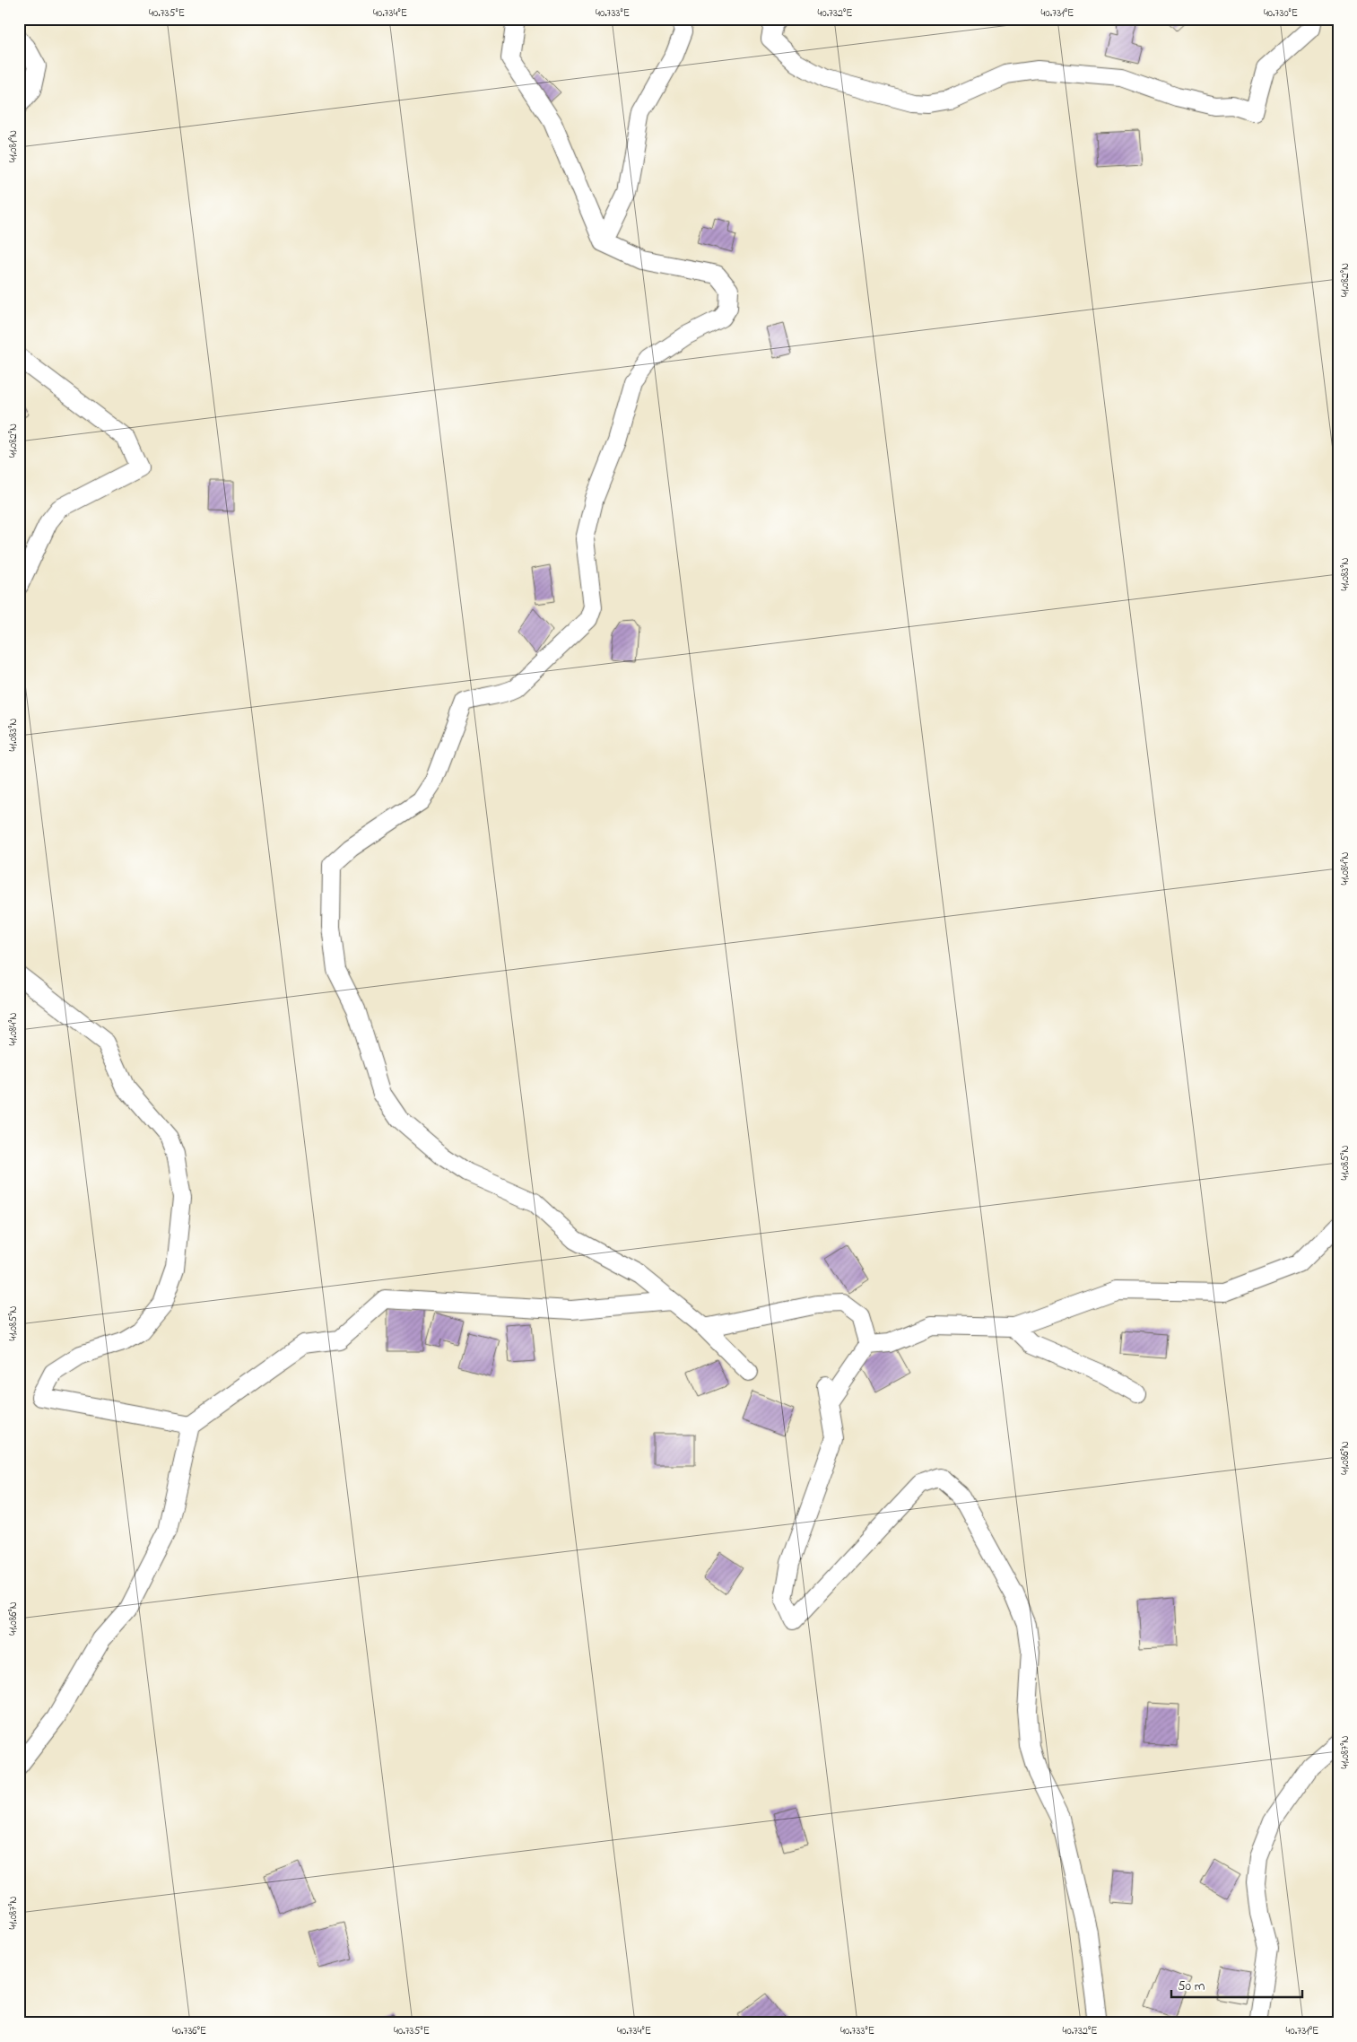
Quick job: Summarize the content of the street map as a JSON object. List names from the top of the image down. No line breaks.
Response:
{"scale_bar":"50 m","coordinates":["40.735°E","40.734°E","40.733°E","40.732°E","40.731°E","40.730°E","41.081°N","41.082°N","41.083°N","41.084°N","41.085°N","41.086°N","41.087°N","40.736°E"]}
